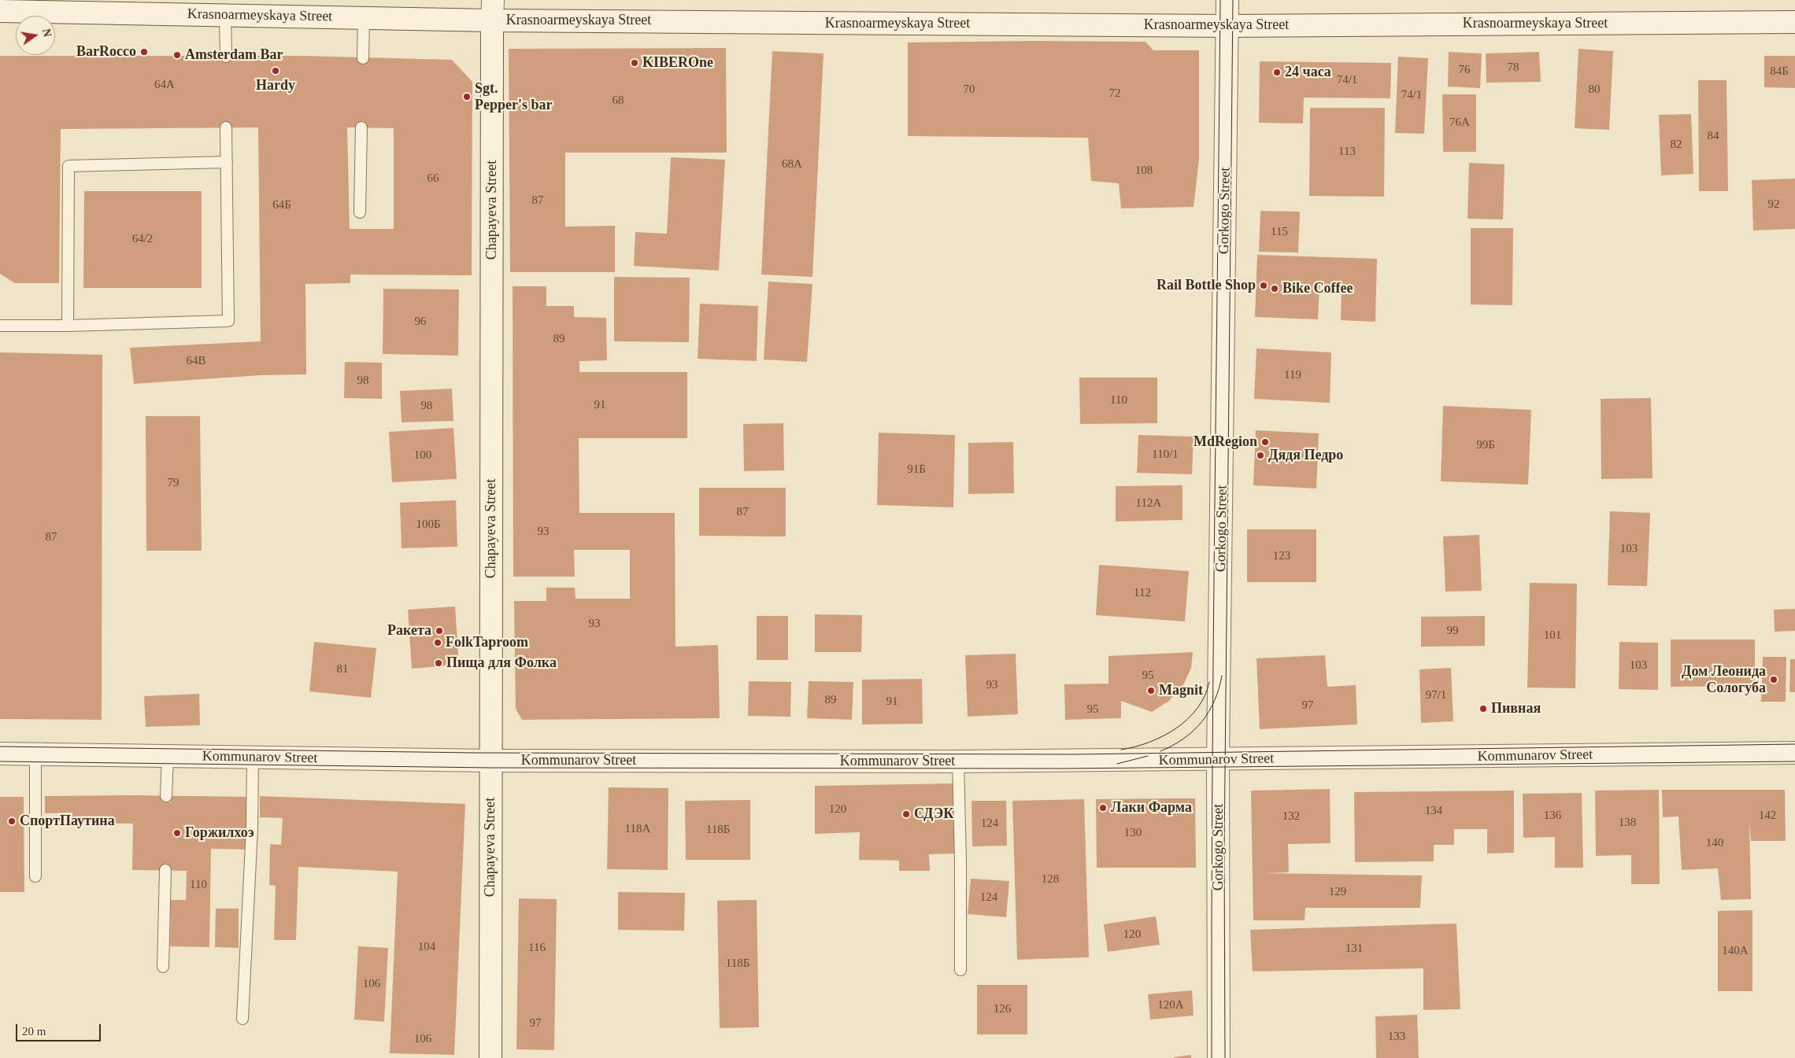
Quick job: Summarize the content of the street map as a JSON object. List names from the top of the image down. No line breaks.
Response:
{"streets":{"street":["Krasnoarmeyskaya Street","Chapayeva Street","Gorkogo Street","Kommunarov Street"]},"crossings":[["Krasnoarmeyskaya Street","Chapayeva Street"],["Krasnoarmeyskaya Street","Gorkogo Street"],["Chapayeva Street","Kommunarov Street"],["Gorkogo Street","Kommunarov Street"]],"places":["BarRocco","Amsterdam Bar","KIBEROne","Hardy","24 часа","Sgt. Pepper's bar","Rail Bottle Shop","Bike Coffee","MdRegion","Дядя Педро","Ракета","FolkTaproom","Пища для Фолка","Дом Леонида Сологуба","Magnit","Пивная","Лаки Фарма","СДЭК","СпортПаутина","Горжилхоэ"],"house_numbers":["78","76","84Б","74/1","64А","70","80","72","74/1","68","76А","84","82","113","68А","108","66","87","92","64Б","115","64/2","96","89","64В","119","98","110","91","98","99Б","110/1","100","91Б","79","112А","87","100Б","93","87","103","123","112","93","99","101","103","81","95","93","97/1","89","91","97","95","120","134","136","142","132","138","124","118А","118Б","130","140","128","110","129","124","120","104","116","131","140А","118Б","106","120А","126","97","133","106"],"scale_bar":"20 m","north":"right"}
